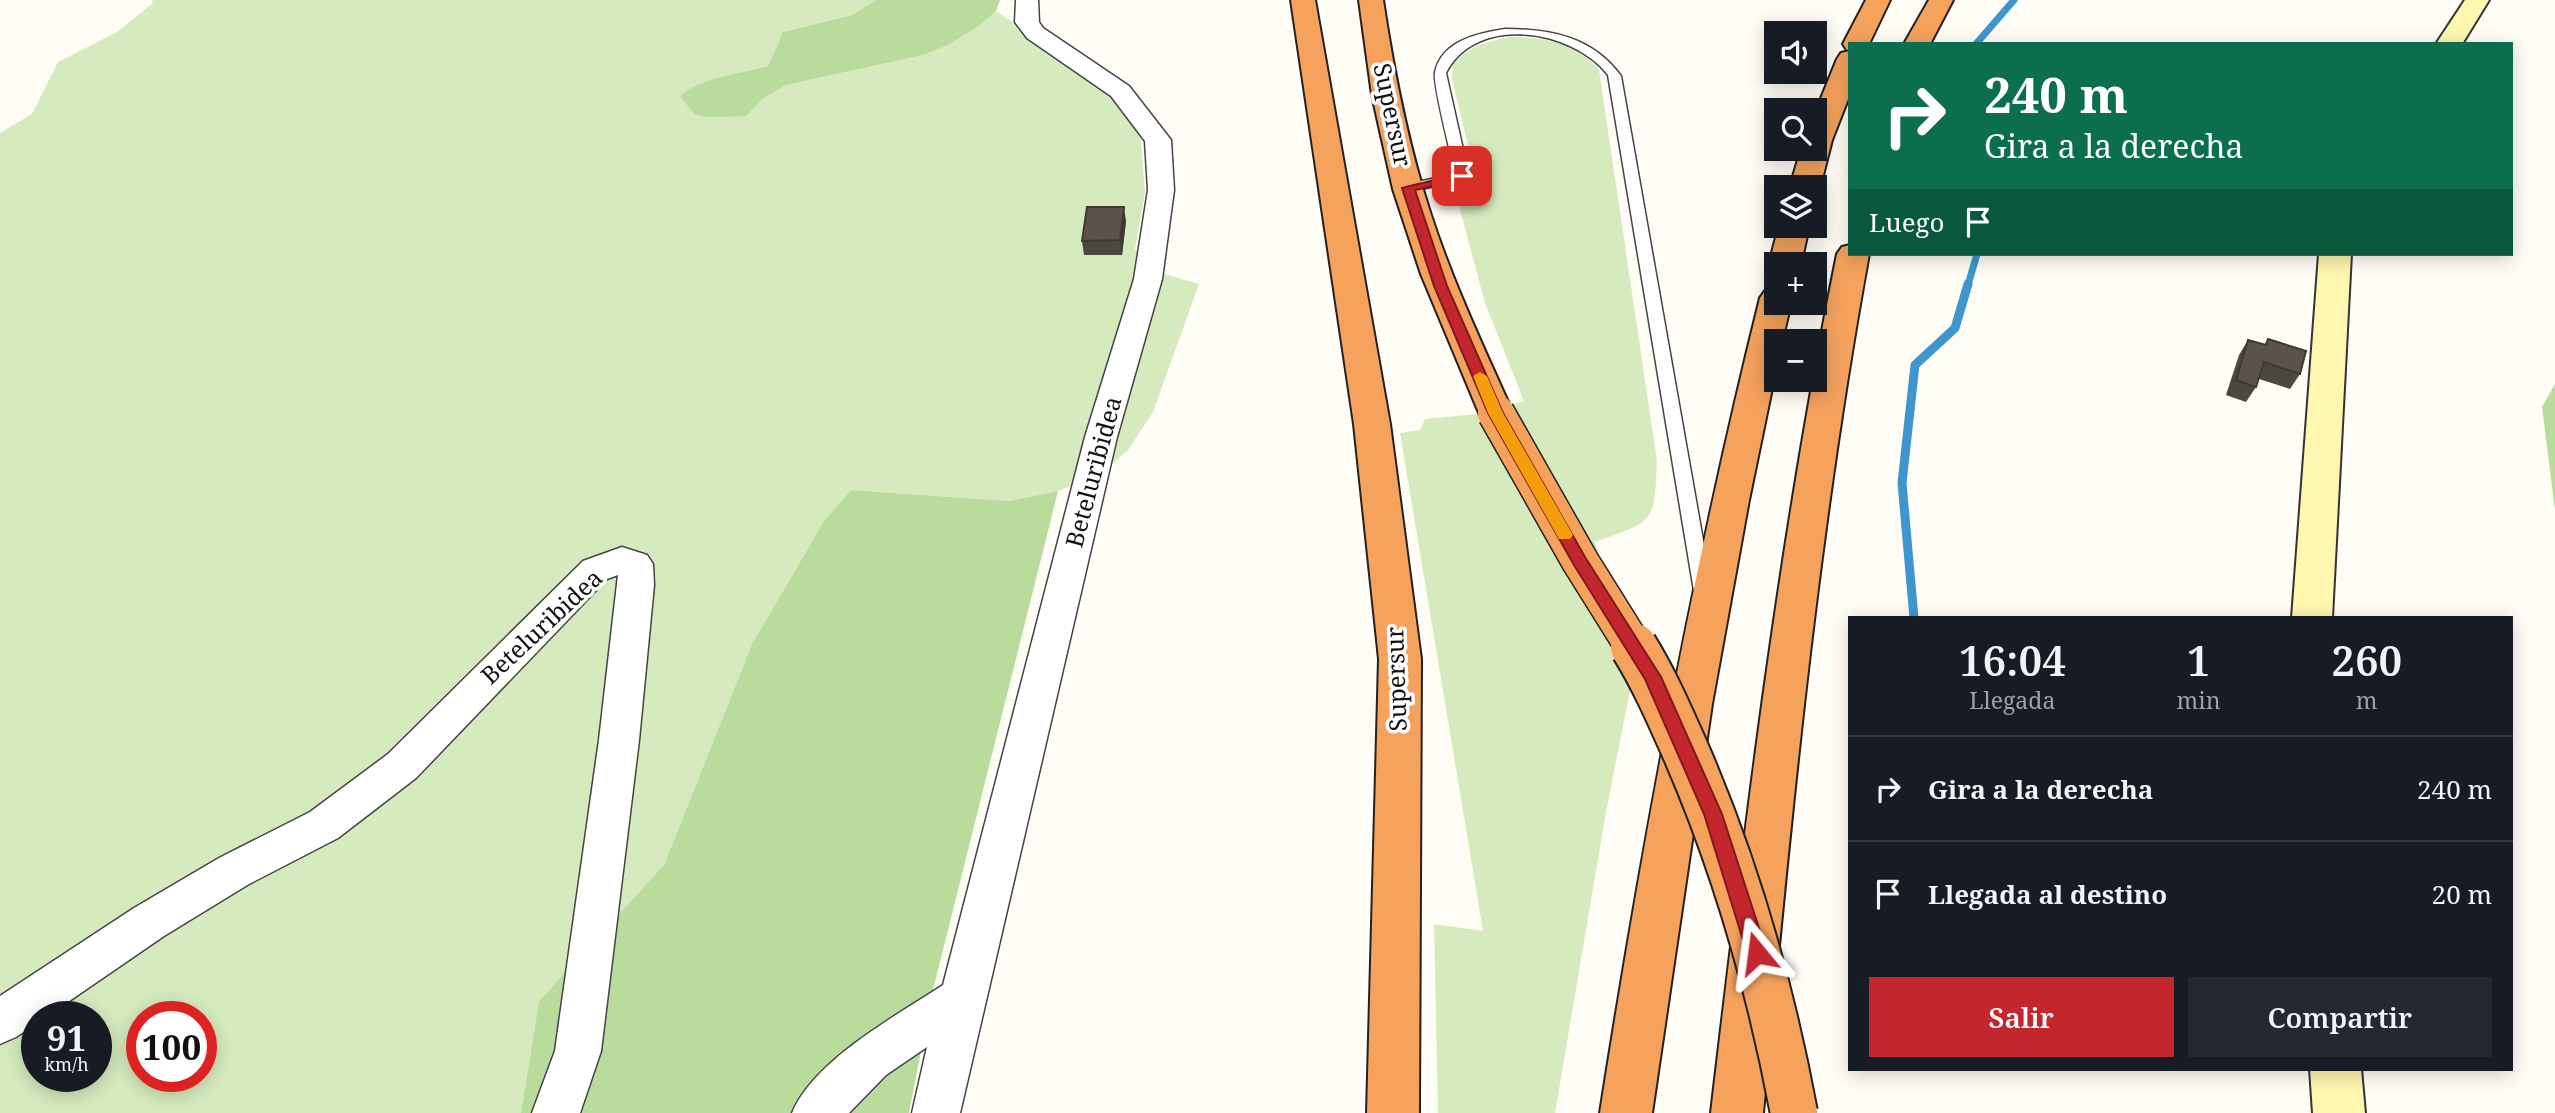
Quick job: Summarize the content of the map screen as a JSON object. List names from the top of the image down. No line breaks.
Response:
{"streets":{"highway":["Supersur"],"street":["Beteluribidea"]},"page":{"map_buttons":["+","−"],"turn":["240 m","Gira a la derecha"],"then":"Luego","eta":["16:04","Llegada","1","min","260","m"],"list":[{"name":"Gira a la derecha","value":"240 m"},{"name":"Llegada al destino","value":"20 m"}],"buttons":["Salir","Compartir"],"speed":"91 km/h","limit":"100"}}
